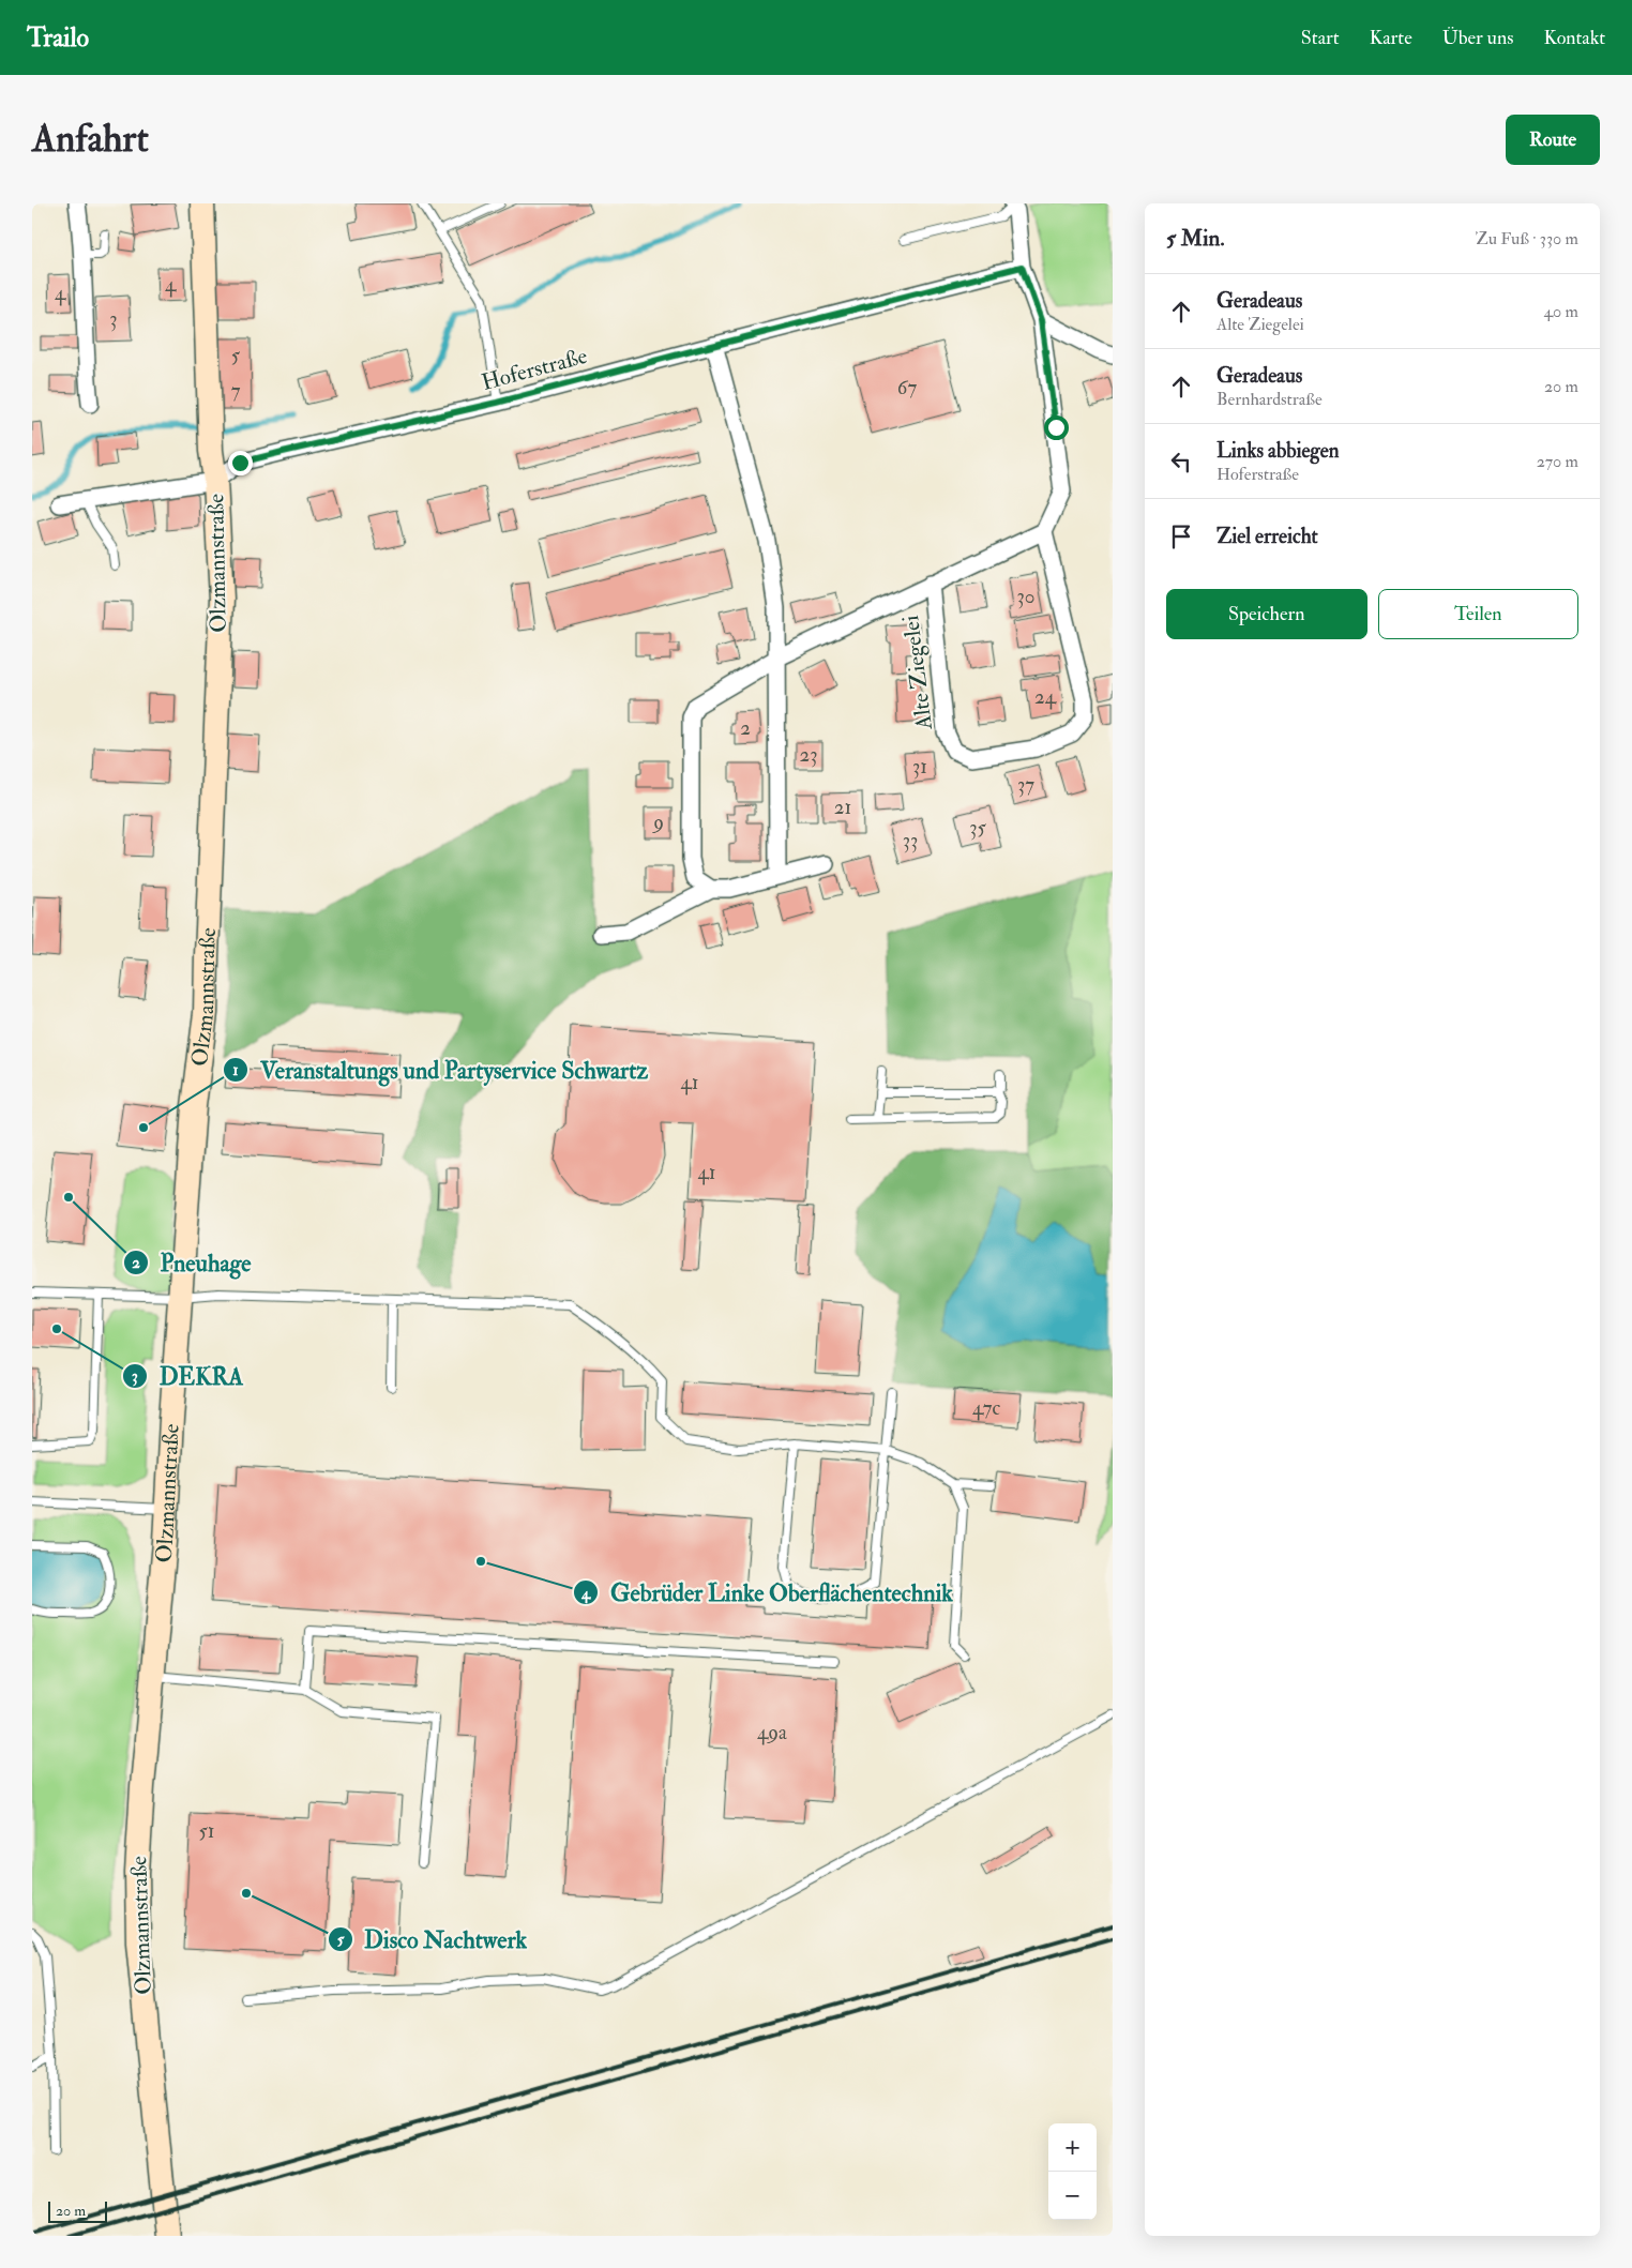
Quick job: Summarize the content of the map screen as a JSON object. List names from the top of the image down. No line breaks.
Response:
{"streets":{"main road":["Olzmannstraße"],"street":["Hoferstraße","Alte Ziegelei"]},"crossings":[["Hoferstraße","Olzmannstraße"]],"places":["Veranstaltungs und Partyservice Schwartz","Pneuhage","DEKRA","Gebrüder Linke Oberflächentechnik","Disco Nachtwerk"],"house_numbers":["4","4","3","5","67","7","30","24","2","23","31","37","21","9","35","33","41","41","47c","49a","51"],"scale_bar":"20 m","page":{"header":"Trailo","nav":["Start","Karte","Über uns","Kontakt"],"buttons":["Route",["Speichern","Teilen"]],"title":"Anfahrt","heading":["5 Min.","Zu Fuß · 330 m"],"list":[["Geradeaus","Alte Ziegelei","40 m"],["Geradeaus","Bernhardstraße","20 m"],["Links abbiegen","Hoferstraße","270 m"],"Ziel erreicht"],"map_buttons":["+","−"],"scale":"20 m"}}
